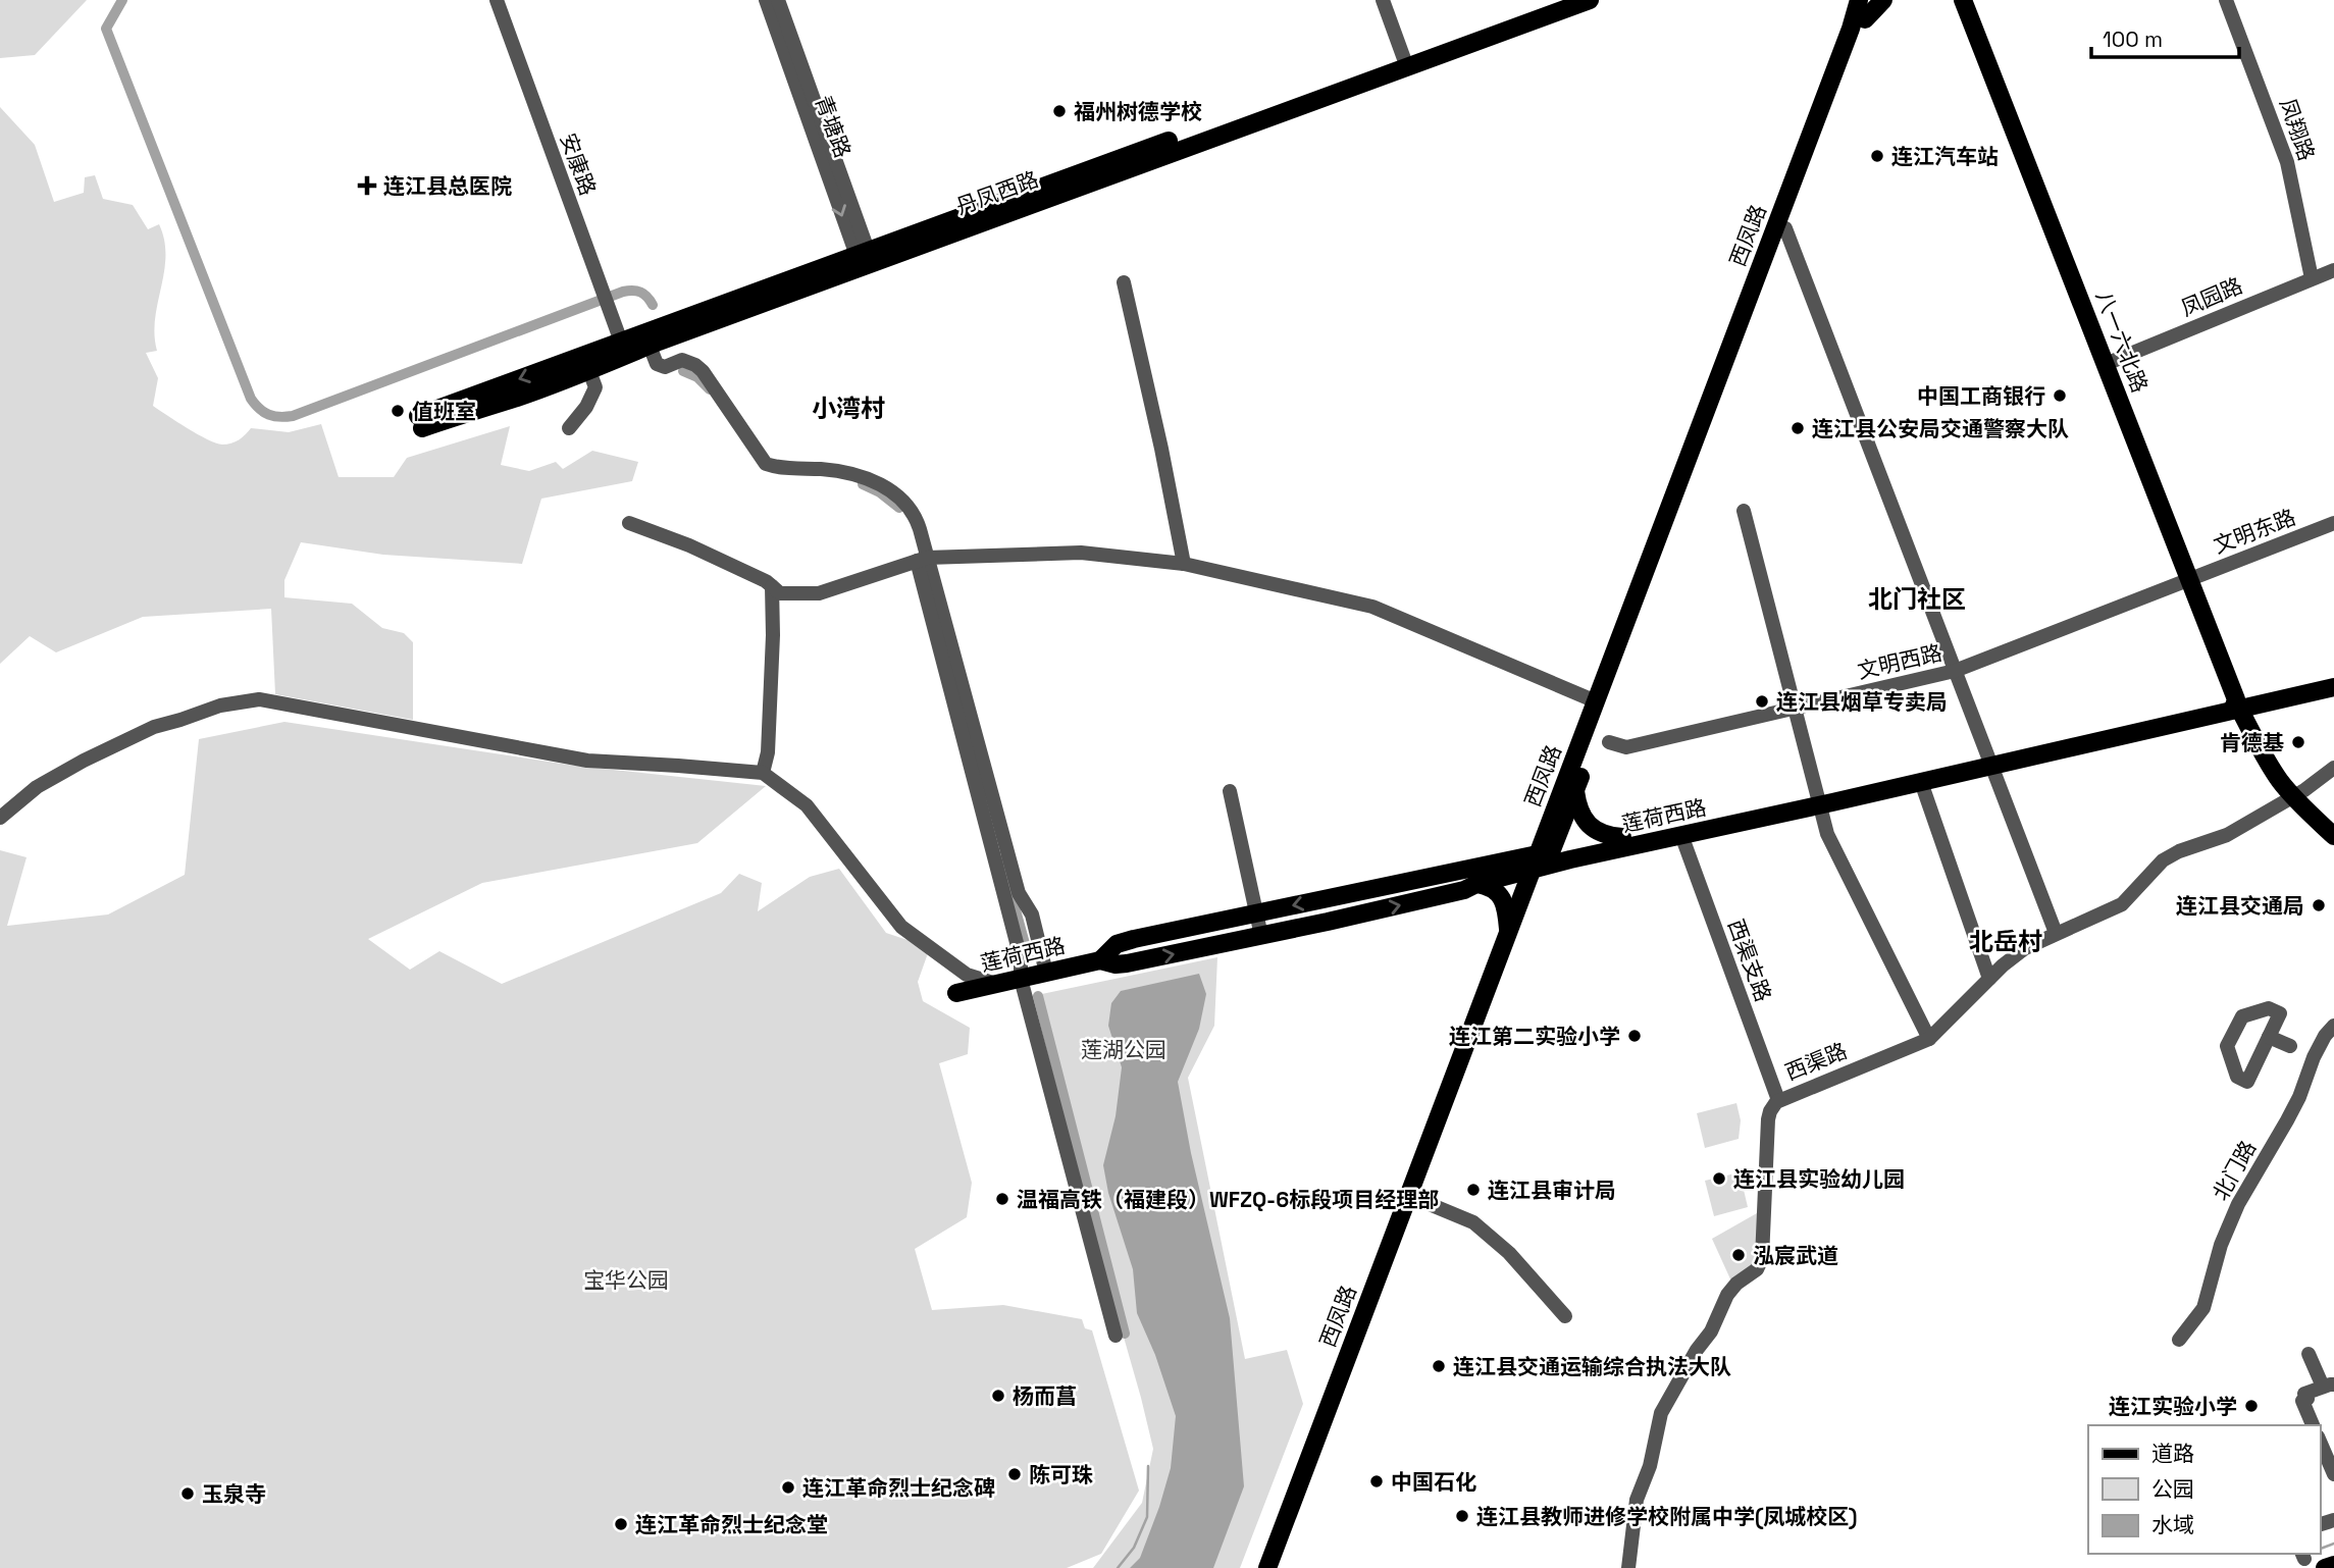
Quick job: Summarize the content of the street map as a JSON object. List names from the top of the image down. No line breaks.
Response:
{"streets":{"main road":["丹凤西路","西凤路","八一六北路","莲荷西路"],"street":["青塘路","凤翔路","安康路","凤园路","文明东路","文明西路","西渠支路","西渠路","北门路"]},"crossings":[["青塘路","丹凤西路"],["凤翔路","凤园路"],["安康路","丹凤西路"],["西凤路","莲荷西路"],["凤园路","八一六北路"],["八一六北路","文明东路"],["八一六北路","文明西路"],["八一六北路","莲荷西路"],["八一六北路","西渠路"],["文明东路","文明西路"],["莲荷西路","西渠支路"],["西渠支路","西渠路"]],"districts":["小湾村","北门社区","北岳村"],"parks":["莲湖公园","宝华公园"],"places":{"other":["福州树德学校","连江汽车站","中国工商银行","值班室","连江县公安局交通警察大队","连江县烟草专卖局","肯德基","连江县交通局","连江第二实验小学","连江县实验幼儿园","连江县审计局","温福高铁（福建段）WFZQ-6标段项目经理部","泓宸武道","连江县交通运输综合执法大队","杨而菖","连江实验小学","陈可珠","中国石化","连江革命烈士纪念碑","玉泉寺","连江县教师进修学校附属中学(凤城校区)","连江革命烈士纪念堂"],"health":["连江县总医院"]},"legend":["道路","公园","水域"],"scale_bar":"100 m"}
